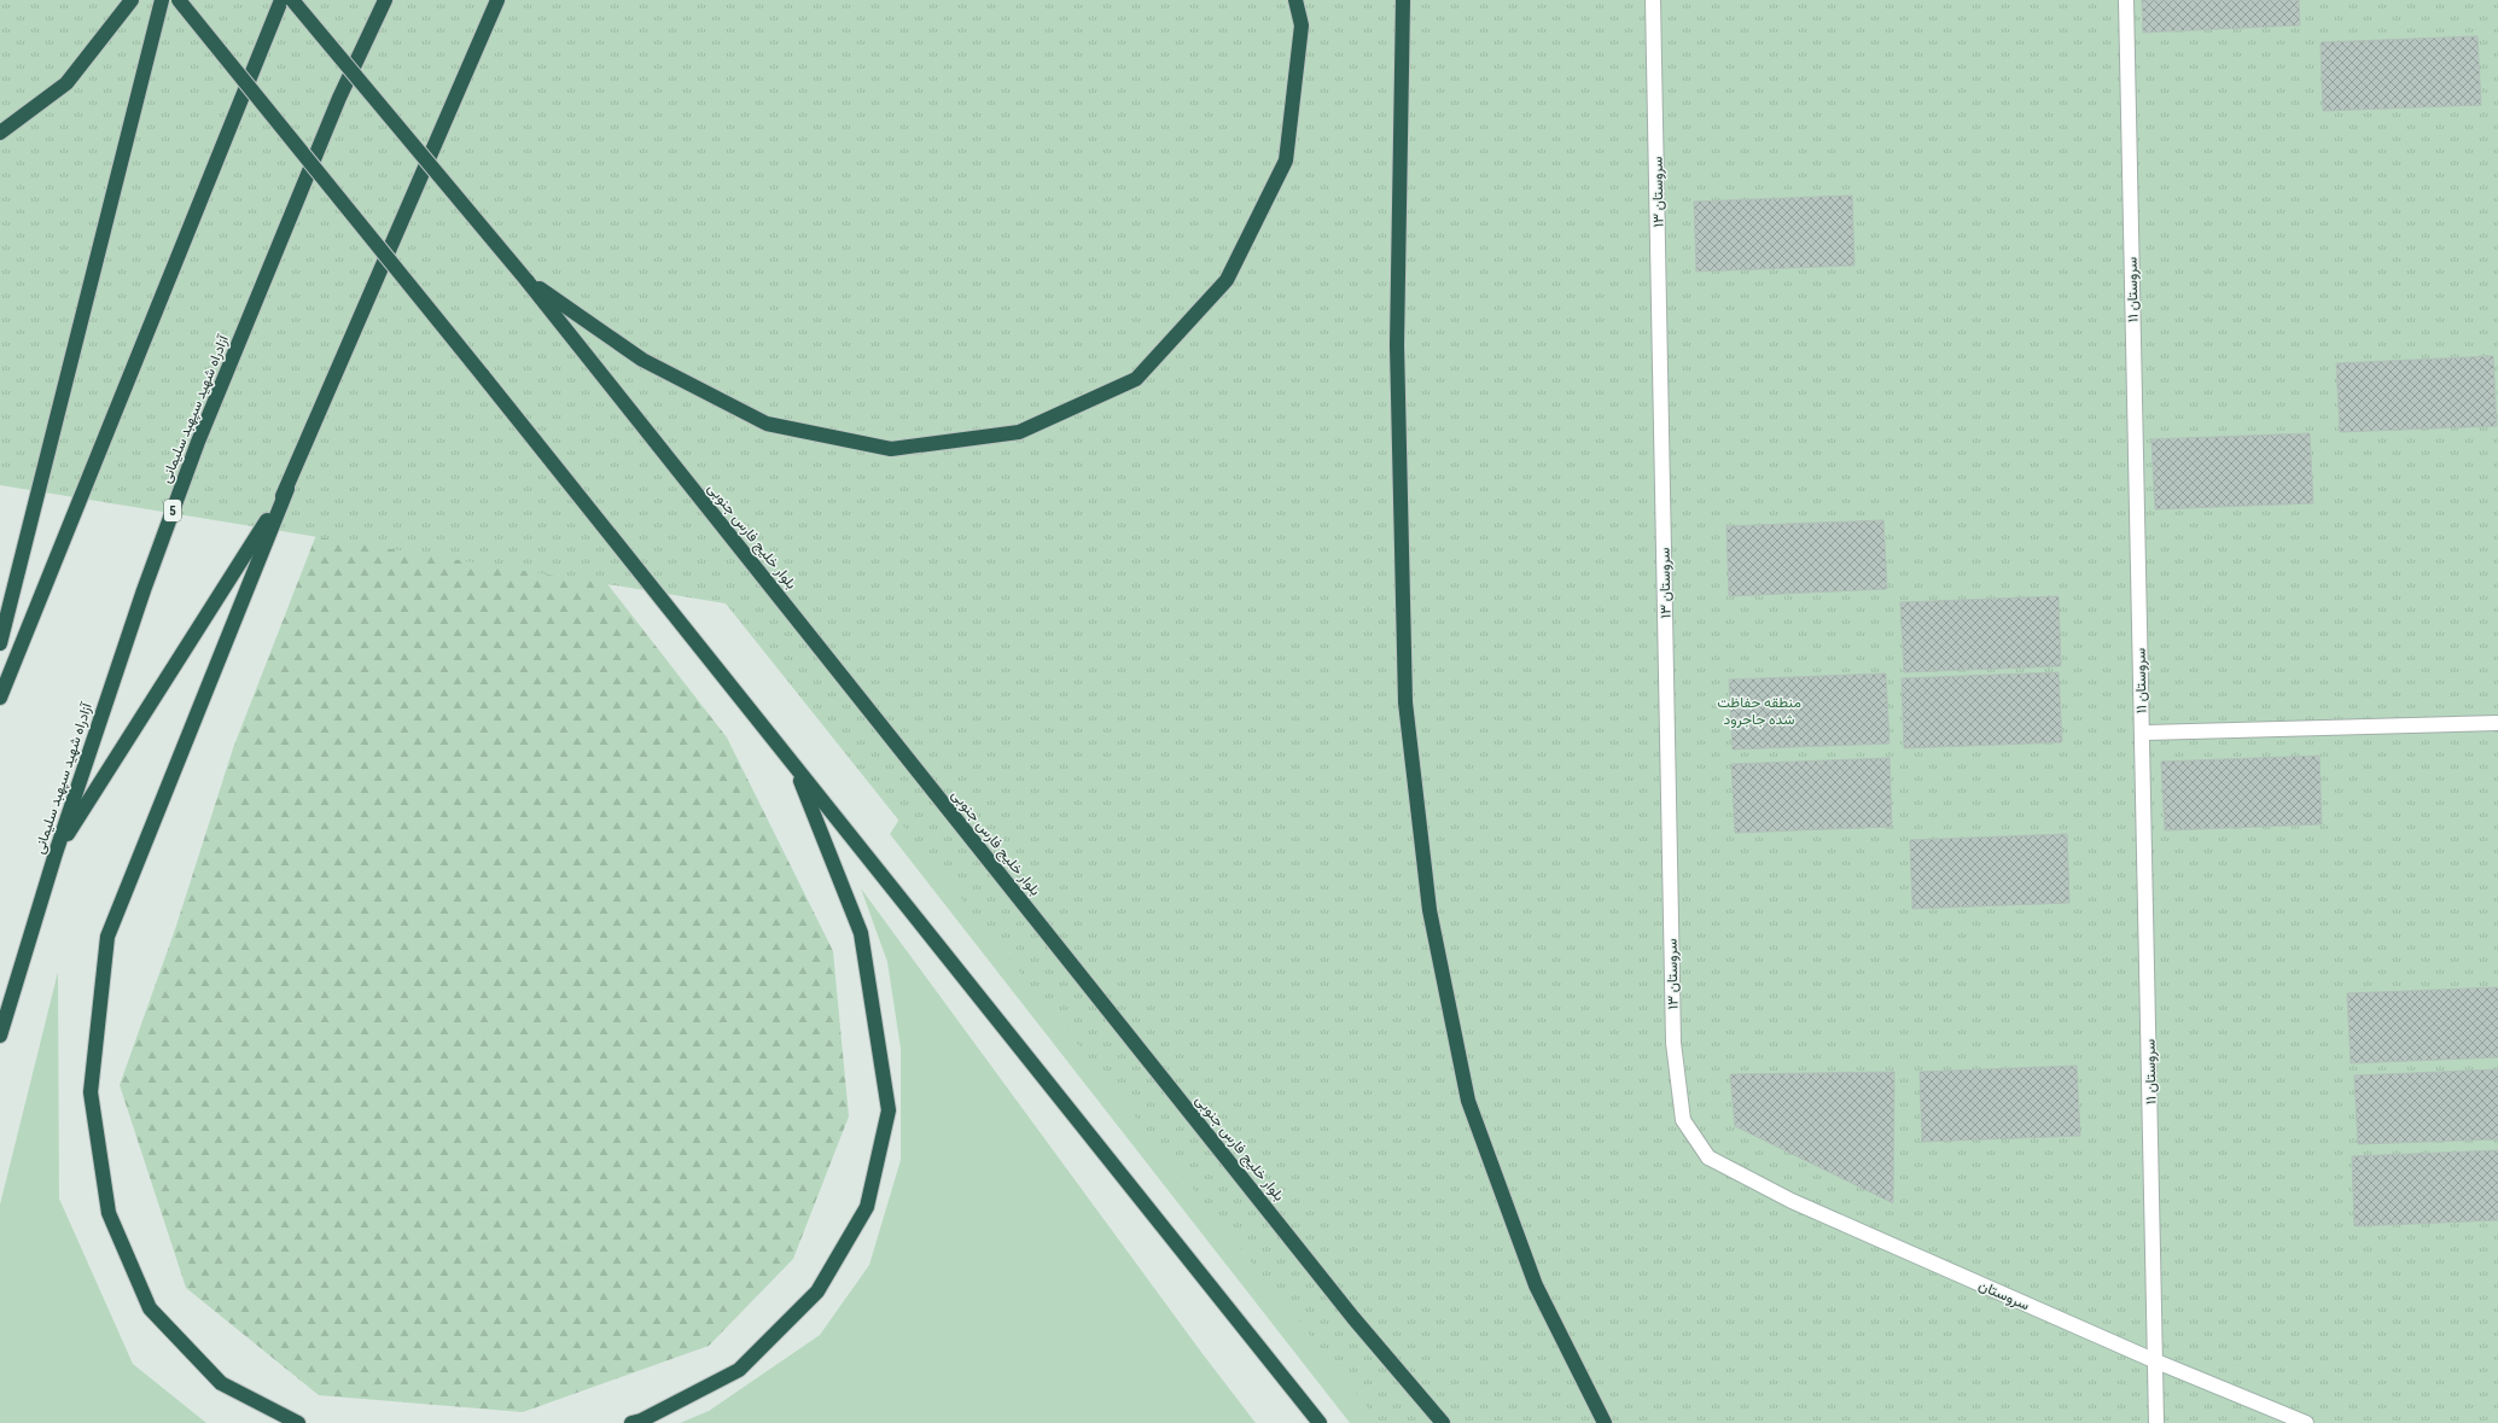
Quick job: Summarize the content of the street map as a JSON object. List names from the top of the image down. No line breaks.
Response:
{"streets":{"highway":["آزادراه شهید سپهبد سلیمانی","5","بلوار خلیج فارس جنوبی"],"street":["سروستان ۱۳","سروستان ۱۱","سروستان"]},"crossings":[["سروستان ۱۳","سروستان"],["سروستان ۱۱","سروستان"]],"parks":["منطقه حفاظت شده جاجرود"]}
